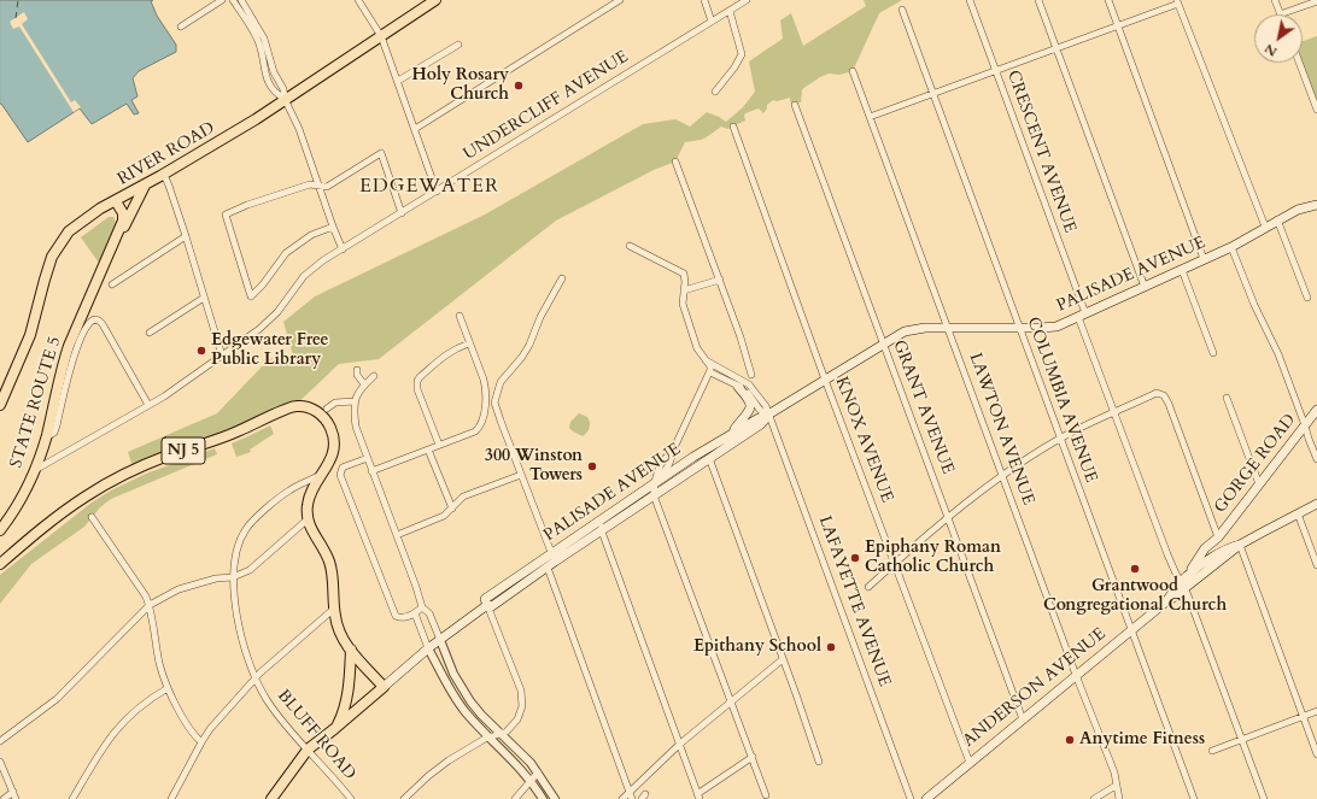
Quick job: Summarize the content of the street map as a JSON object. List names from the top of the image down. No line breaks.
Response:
{"streets":{"main road":["RIVER ROAD","PALISADE AVENUE","STATE ROUTE 5","NJ 5","GORGE ROAD","ANDERSON AVENUE"],"street":["UNDERCLIFF AVENUE","CRESCENT AVENUE","COLUMBIA AVENUE","GRANT AVENUE","LAWTON AVENUE","KNOX AVENUE","LAFAYETTE AVENUE","BLUFF ROAD"]},"crossings":[["UNDERCLIFF AVENUE","STATE ROUTE 5"],["CRESCENT AVENUE","PALISADE AVENUE"],["CRESCENT AVENUE","ANDERSON AVENUE"],["RIVER ROAD","STATE ROUTE 5"],["PALISADE AVENUE","COLUMBIA AVENUE"],["PALISADE AVENUE","GRANT AVENUE"],["PALISADE AVENUE","LAWTON AVENUE"],["PALISADE AVENUE","KNOX AVENUE"],["PALISADE AVENUE","NJ 5"],["PALISADE AVENUE","LAFAYETTE AVENUE"],["PALISADE AVENUE","BLUFF ROAD"],["COLUMBIA AVENUE","ANDERSON AVENUE"],["GRANT AVENUE","ANDERSON AVENUE"],["LAWTON AVENUE","ANDERSON AVENUE"],["KNOX AVENUE","ANDERSON AVENUE"],["NJ 5","BLUFF ROAD"],["GORGE ROAD","ANDERSON AVENUE"]],"districts":["EDGEWATER"],"places":["Holy Rosary Church","Edgewater Free Public Library","300 Winston Towers","Epiphany Roman Catholic Church","Grantwood Congregational Church","Epithany School","Anytime Fitness"],"north":"bottom left"}
